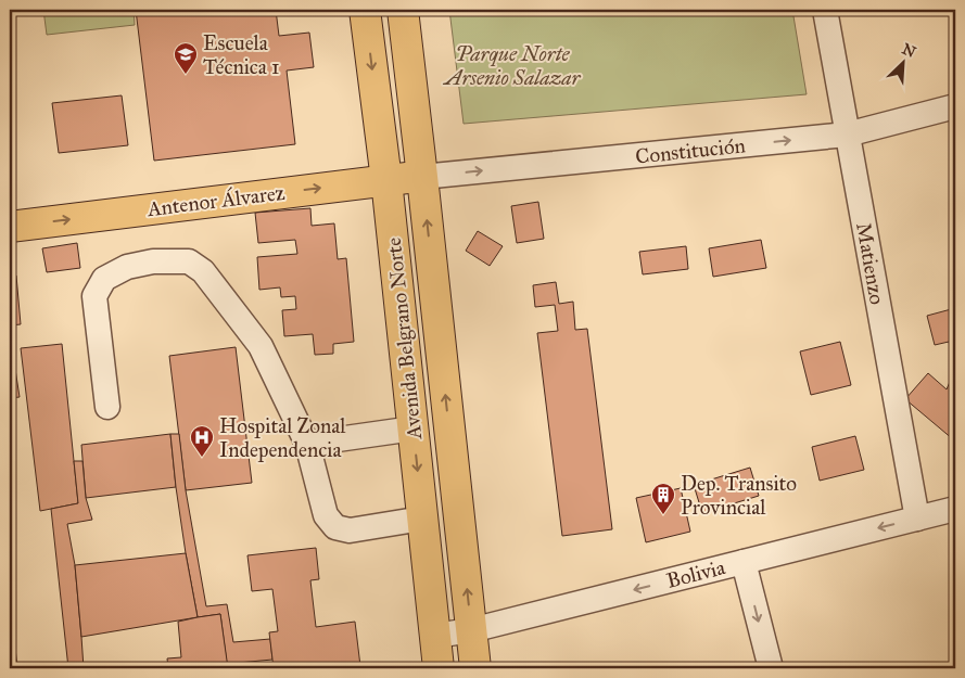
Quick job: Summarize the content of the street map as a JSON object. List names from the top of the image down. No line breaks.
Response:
{"streets":{"main road":["Antenor Álvarez","Avenida Belgrano Norte"],"street":["Constitución","Matienzo","Bolivia"]},"crossings":[["Constitución","Antenor Álvarez"],["Constitución","Matienzo"],["Constitución","Avenida Belgrano Norte"],["Antenor Álvarez","Avenida Belgrano Norte"],["Matienzo","Bolivia"],["Avenida Belgrano Norte","Bolivia"]],"one_way":["Constitución","Antenor Álvarez","Bolivia"],"parks":["Parque Norte Arsenio Salazar"],"places":{"school or university":["Escuela Técnica 1"],"hospital":["Hospital Zonal Independencia"],"building":["Dep. Transito Provincial"]},"north":"top right"}
